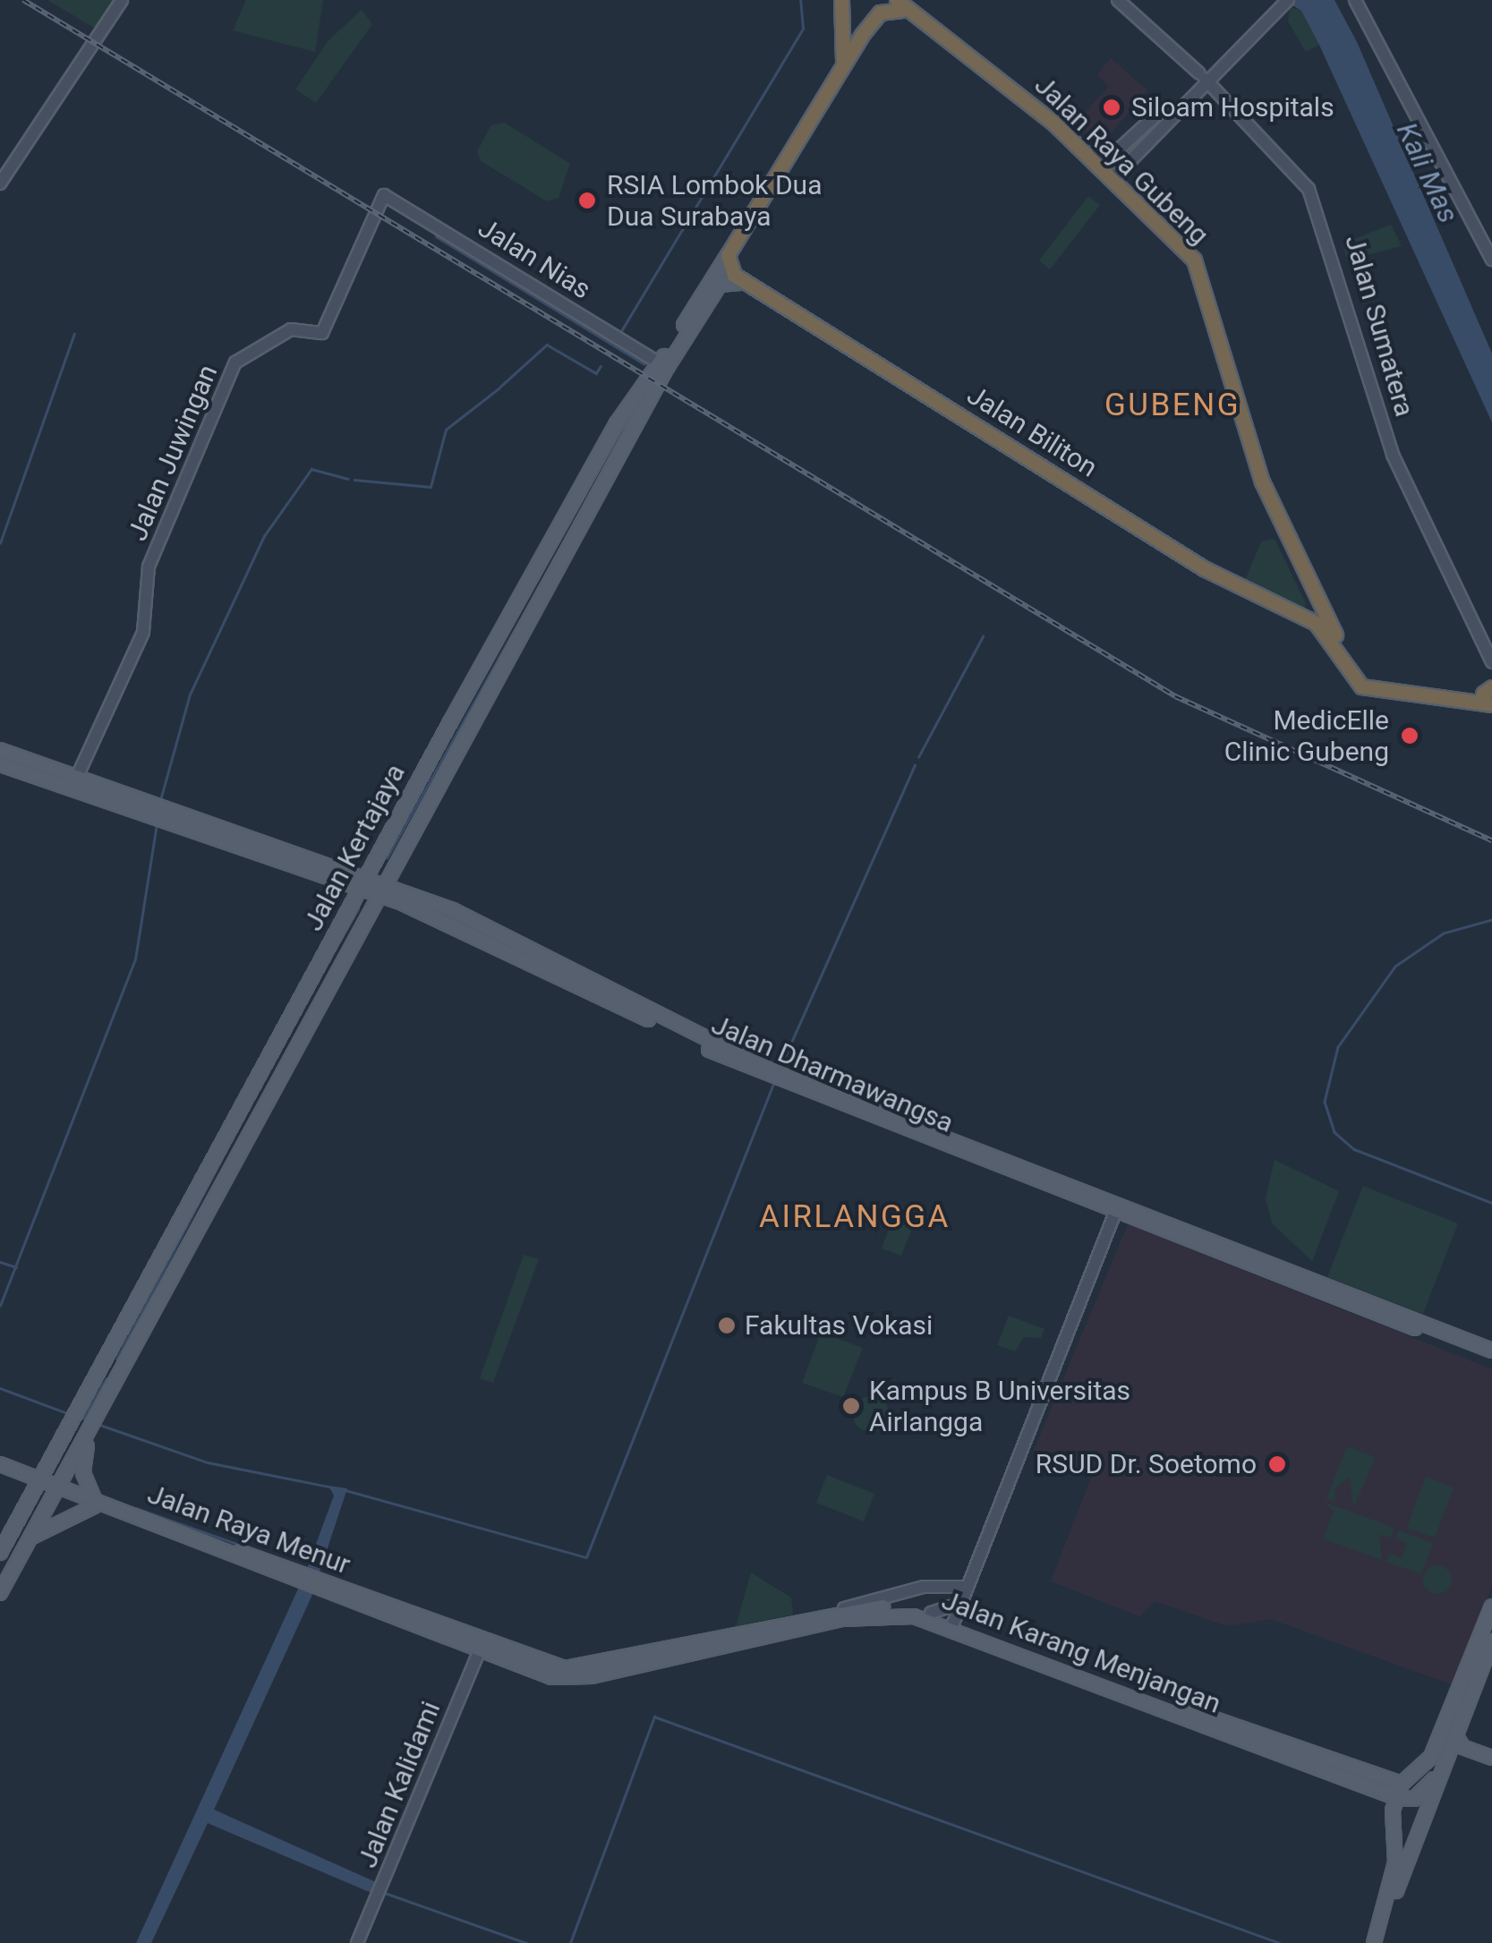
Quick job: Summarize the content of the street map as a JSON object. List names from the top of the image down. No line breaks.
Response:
{"streets":{"highway":["Jalan Raya Gubeng","Jalan Biliton"],"main road":["Jalan Kertajaya","Jalan Dharmawangsa","Jalan Raya Menur","Jalan Karang Menjangan"],"street":["Jalan Nias","Jalan Sumatera","Jalan Juwingan","Jalan Kalidami"]},"crossings":[["Jalan Nias","Jalan Juwingan"],["Jalan Nias","Jalan Kertajaya"],["Jalan Biliton","Jalan Kertajaya"],["Jalan Juwingan","Jalan Dharmawangsa"],["Jalan Kertajaya","Jalan Dharmawangsa"],["Jalan Kertajaya","Jalan Raya Menur"],["Jalan Raya Menur","Jalan Karang Menjangan"],["Jalan Raya Menur","Jalan Kalidami"],["Jalan Karang Menjangan","Jalan Kalidami"]],"districts":["GUBENG","AIRLANGGA"],"water":["Kali Mas"],"places":["Siloam Hospitals","RSIA Lombok Dua Dua Surabaya","MedicElle Clinic Gubeng","Fakultas Vokasi","Kampus B Universitas Airlangga","RSUD Dr. Soetomo"]}
